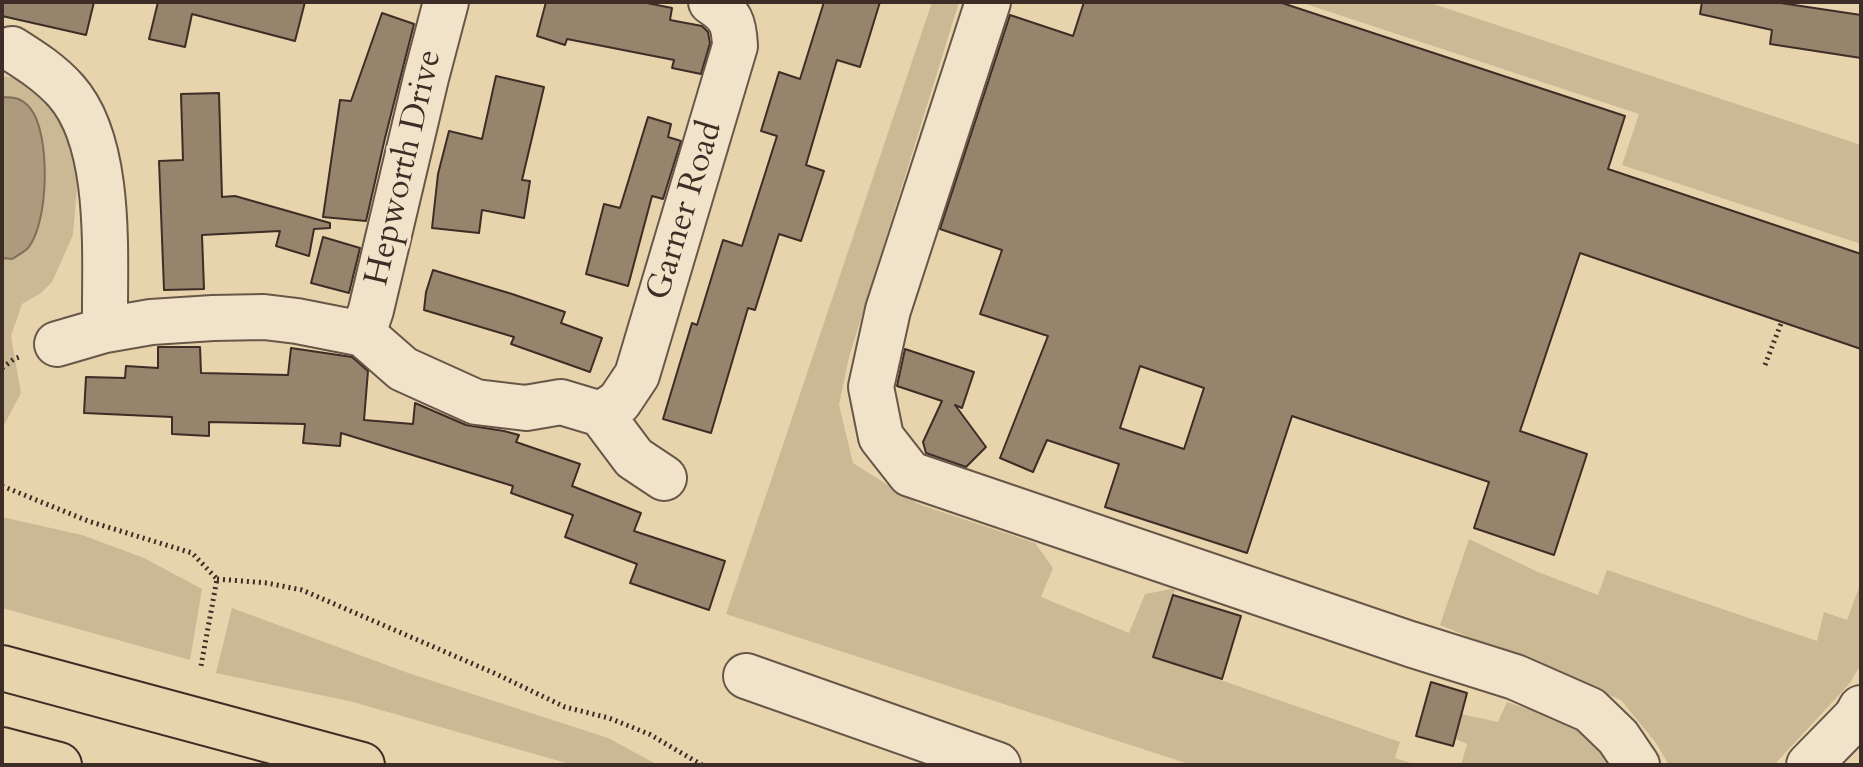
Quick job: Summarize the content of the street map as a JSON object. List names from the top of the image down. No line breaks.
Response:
{"streets":{"street":["Hepworth Drive","Garner Road"]}}
